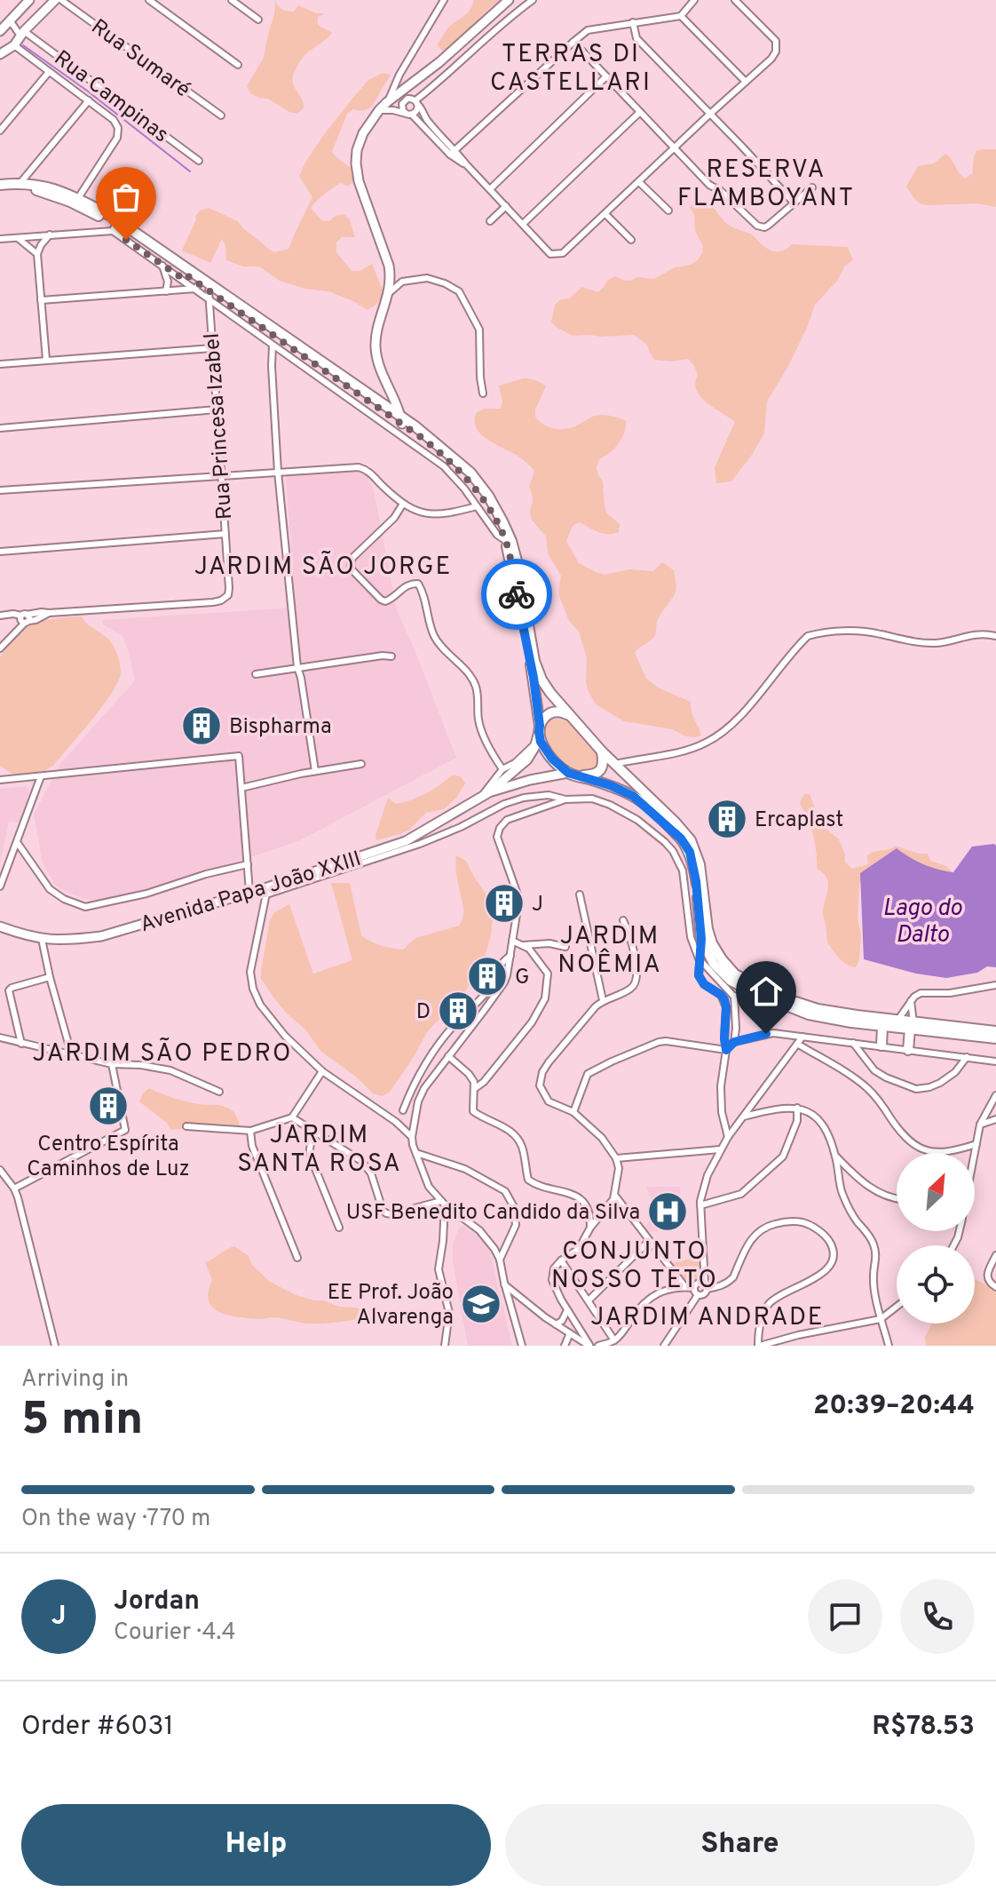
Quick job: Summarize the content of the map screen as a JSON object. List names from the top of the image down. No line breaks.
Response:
{"streets":{"main road":["Avenida Papa João XXIII"],"street":["Rua Sumaré","Rua Campinas","Rua Princesa Izabel"]},"districts":["TERRAS DI CASTELLARI","RESERVA FLAMBOYANT","JARDIM SÃO JORGE","JARDIM NOÊMIA","JARDIM SÃO PEDRO","JARDIM SANTA ROSA","CONJUNTO NOSSO TETO","JARDIM ANDRADE"],"water":["Lago do Dalto"],"places":{"building":["Bispharma","Ercaplast","J","G","D","Centro Espírita Caminhos de Luz"],"hospital":["USF Benedito Candido da Silva"],"school or university":["EE Prof. João Alvarenga"]},"north":"top right","page":{"heading":["5 min","Arriving in","20:39–20:44"],"panel":["Jordan","Courier · 4.4","Order #6031","R$78.53"],"bar":"On the way · 770 m","round":"J","buttons":["Help","Share"]}}
